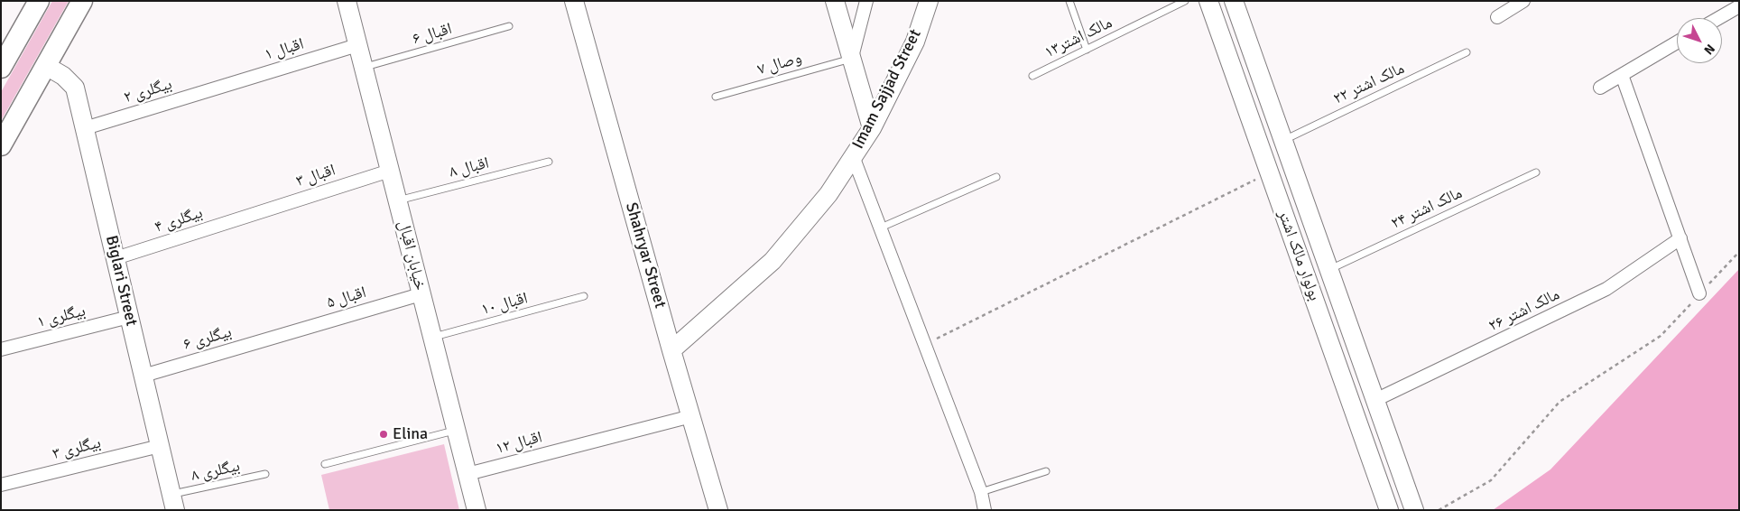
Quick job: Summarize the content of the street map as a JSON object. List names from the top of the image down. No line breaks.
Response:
{"streets":{"street":["اقبال ۱","Imam Sajjad Street","بیگلری ۲","اقبال ۳","بیگلری ۴","خیابان اقبال","Shahryar Street","بولوار مالک اشتر","Biglari Street","اقبال ۵","مالک اشتر ۲۶","بیگلری ۱","بیگلری ۶","اقبال ۱۲","بیگلری ۳"],"lane":["اقبال ۶","مالک اشتر۱۳","وصال ۷","مالک اشتر ۲۲","اقبال ۸","مالک اشتر ۲۴","اقبال ۱۰","بیگلری ۸"]},"crossings":[["اقبال ۶","خیابان اقبال"],["اقبال ۱","بیگلری ۲"],["اقبال ۱","خیابان اقبال"],["مالک اشتر ۲۲","بولوار مالک اشتر"],["Imam Sajjad Street","Shahryar Street"],["بیگلری ۲","Biglari Street"],["اقبال ۸","خیابان اقبال"],["اقبال ۳","بیگلری ۴"],["اقبال ۳","خیابان اقبال"],["مالک اشتر ۲۴","بولوار مالک اشتر"],["بیگلری ۴","Biglari Street"],["خیابان اقبال","اقبال ۵"],["خیابان اقبال","اقبال ۱۰"],["خیابان اقبال","اقبال ۱۲"],["Shahryar Street","اقبال ۱۲"],["بولوار مالک اشتر","مالک اشتر ۲۶"],["Biglari Street","بیگلری ۱"],["Biglari Street","بیگلری ۶"],["Biglari Street","بیگلری ۳"],["Biglari Street","بیگلری ۸"],["اقبال ۵","بیگلری ۶"]],"places":["Elina"],"north":"bottom right"}
